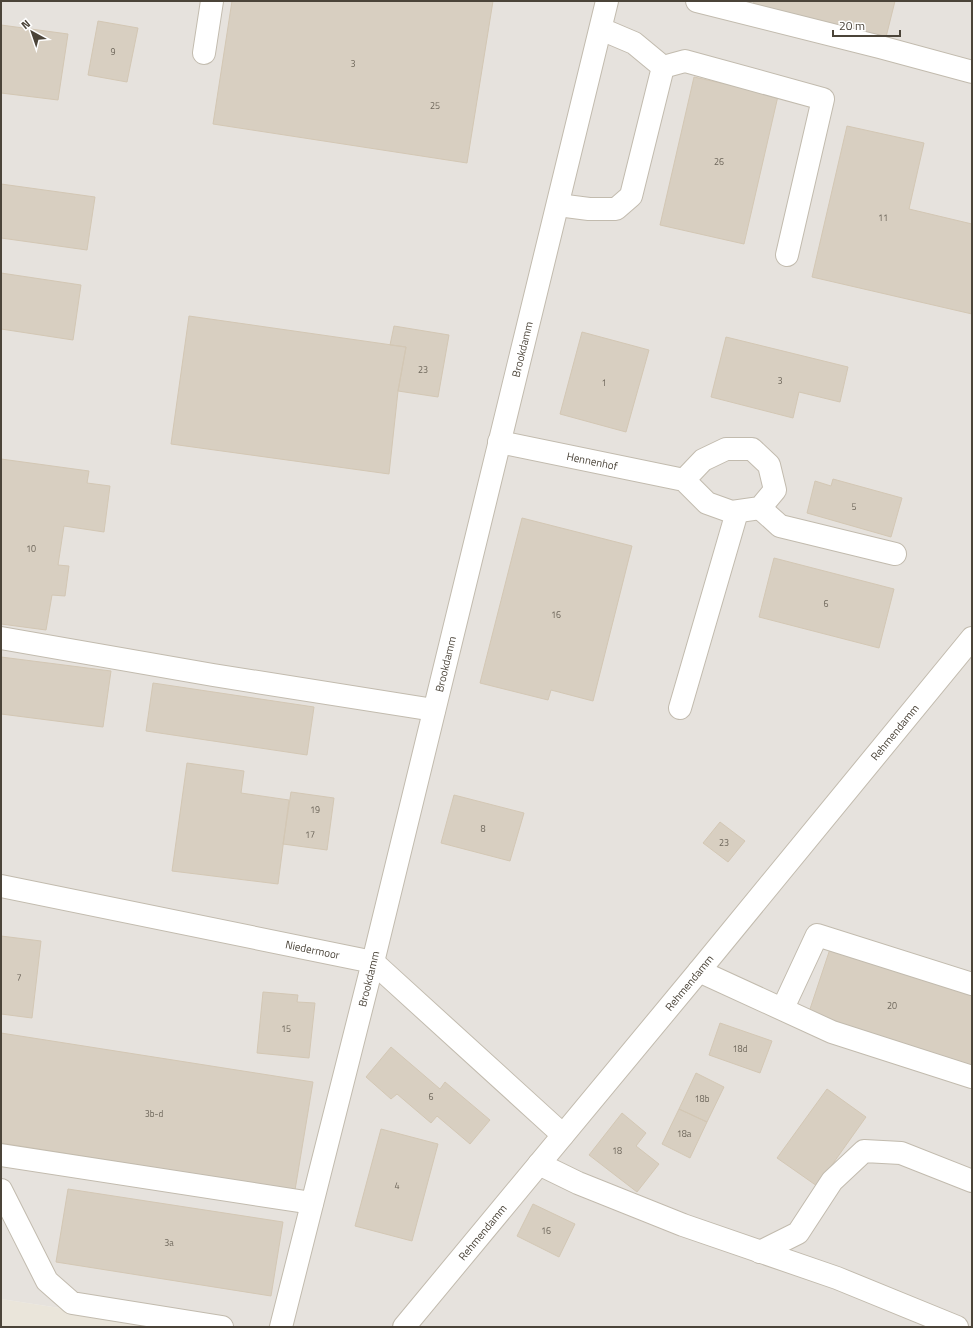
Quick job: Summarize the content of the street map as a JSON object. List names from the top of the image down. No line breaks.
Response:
{"streets":{"street":["Brookdamm","Hennenhof","Rehmendamm","Niedermoor"]},"crossings":[["Brookdamm","Hennenhof"],["Brookdamm","Niedermoor"]],"house_numbers":["9","3","25","26","11","23","3","1","5","10","6","16","19","8","17","23","7","20","15","18d","6","18b","3b-d","18a","18","4","16","3a"],"scale_bar":"20 m","north":"top left"}
